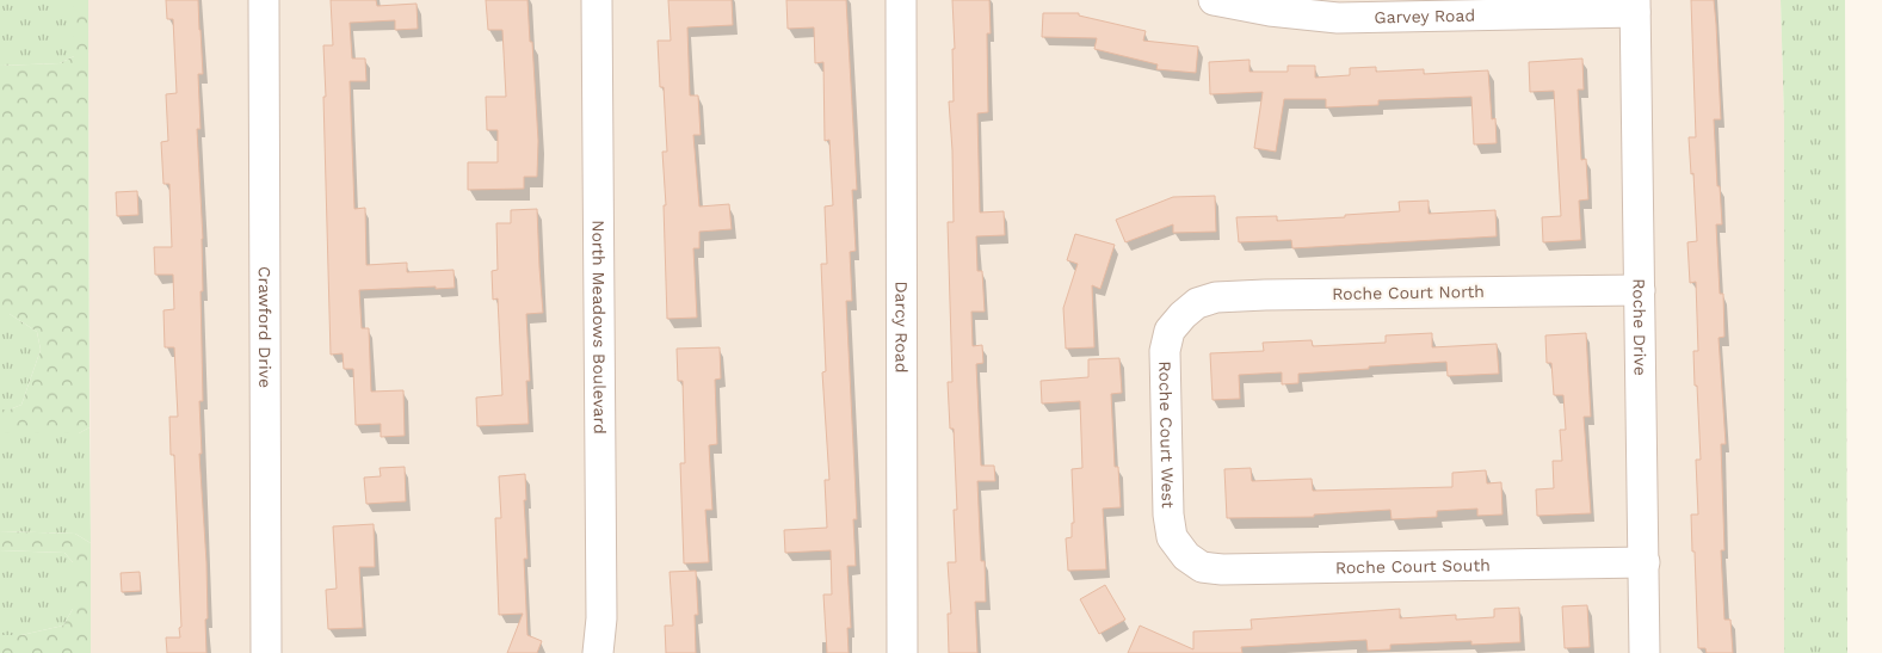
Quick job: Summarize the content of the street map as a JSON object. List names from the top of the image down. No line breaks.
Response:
{"streets":{"street":["Garvey Road","Roche Court North","Crawford Drive","Darcy Road","North Meadows Boulevard","Roche Drive","Roche Court West","Roche Court South"]},"crossings":[["Garvey Road","Roche Drive"],["Roche Court North","Roche Drive"],["Roche Court North","Roche Court West"],["Roche Drive","Roche Court South"],["Roche Court West","Roche Court South"]]}
